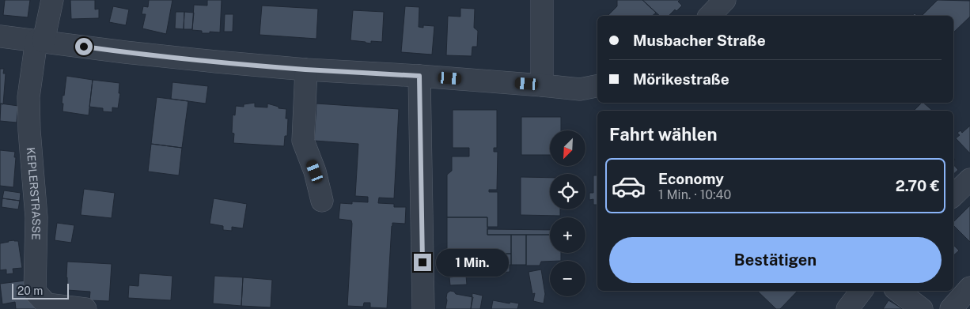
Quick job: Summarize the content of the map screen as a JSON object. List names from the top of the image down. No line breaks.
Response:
{"streets":{"street":["KEPLERSTRASSE"]},"scale_bar":"20 m","north":"bottom left","page":{"banner":["Musbacher Straße","Mörikestraße"],"heading":"Fahrt wählen","map_buttons":["+","−"],"list":[{"name":"Economy","note":"1 Min. · 10:40","value":"2.70 €"}],"buttons":"Bestätigen","bubble":"1 Min.","scale":"20 m"}}
